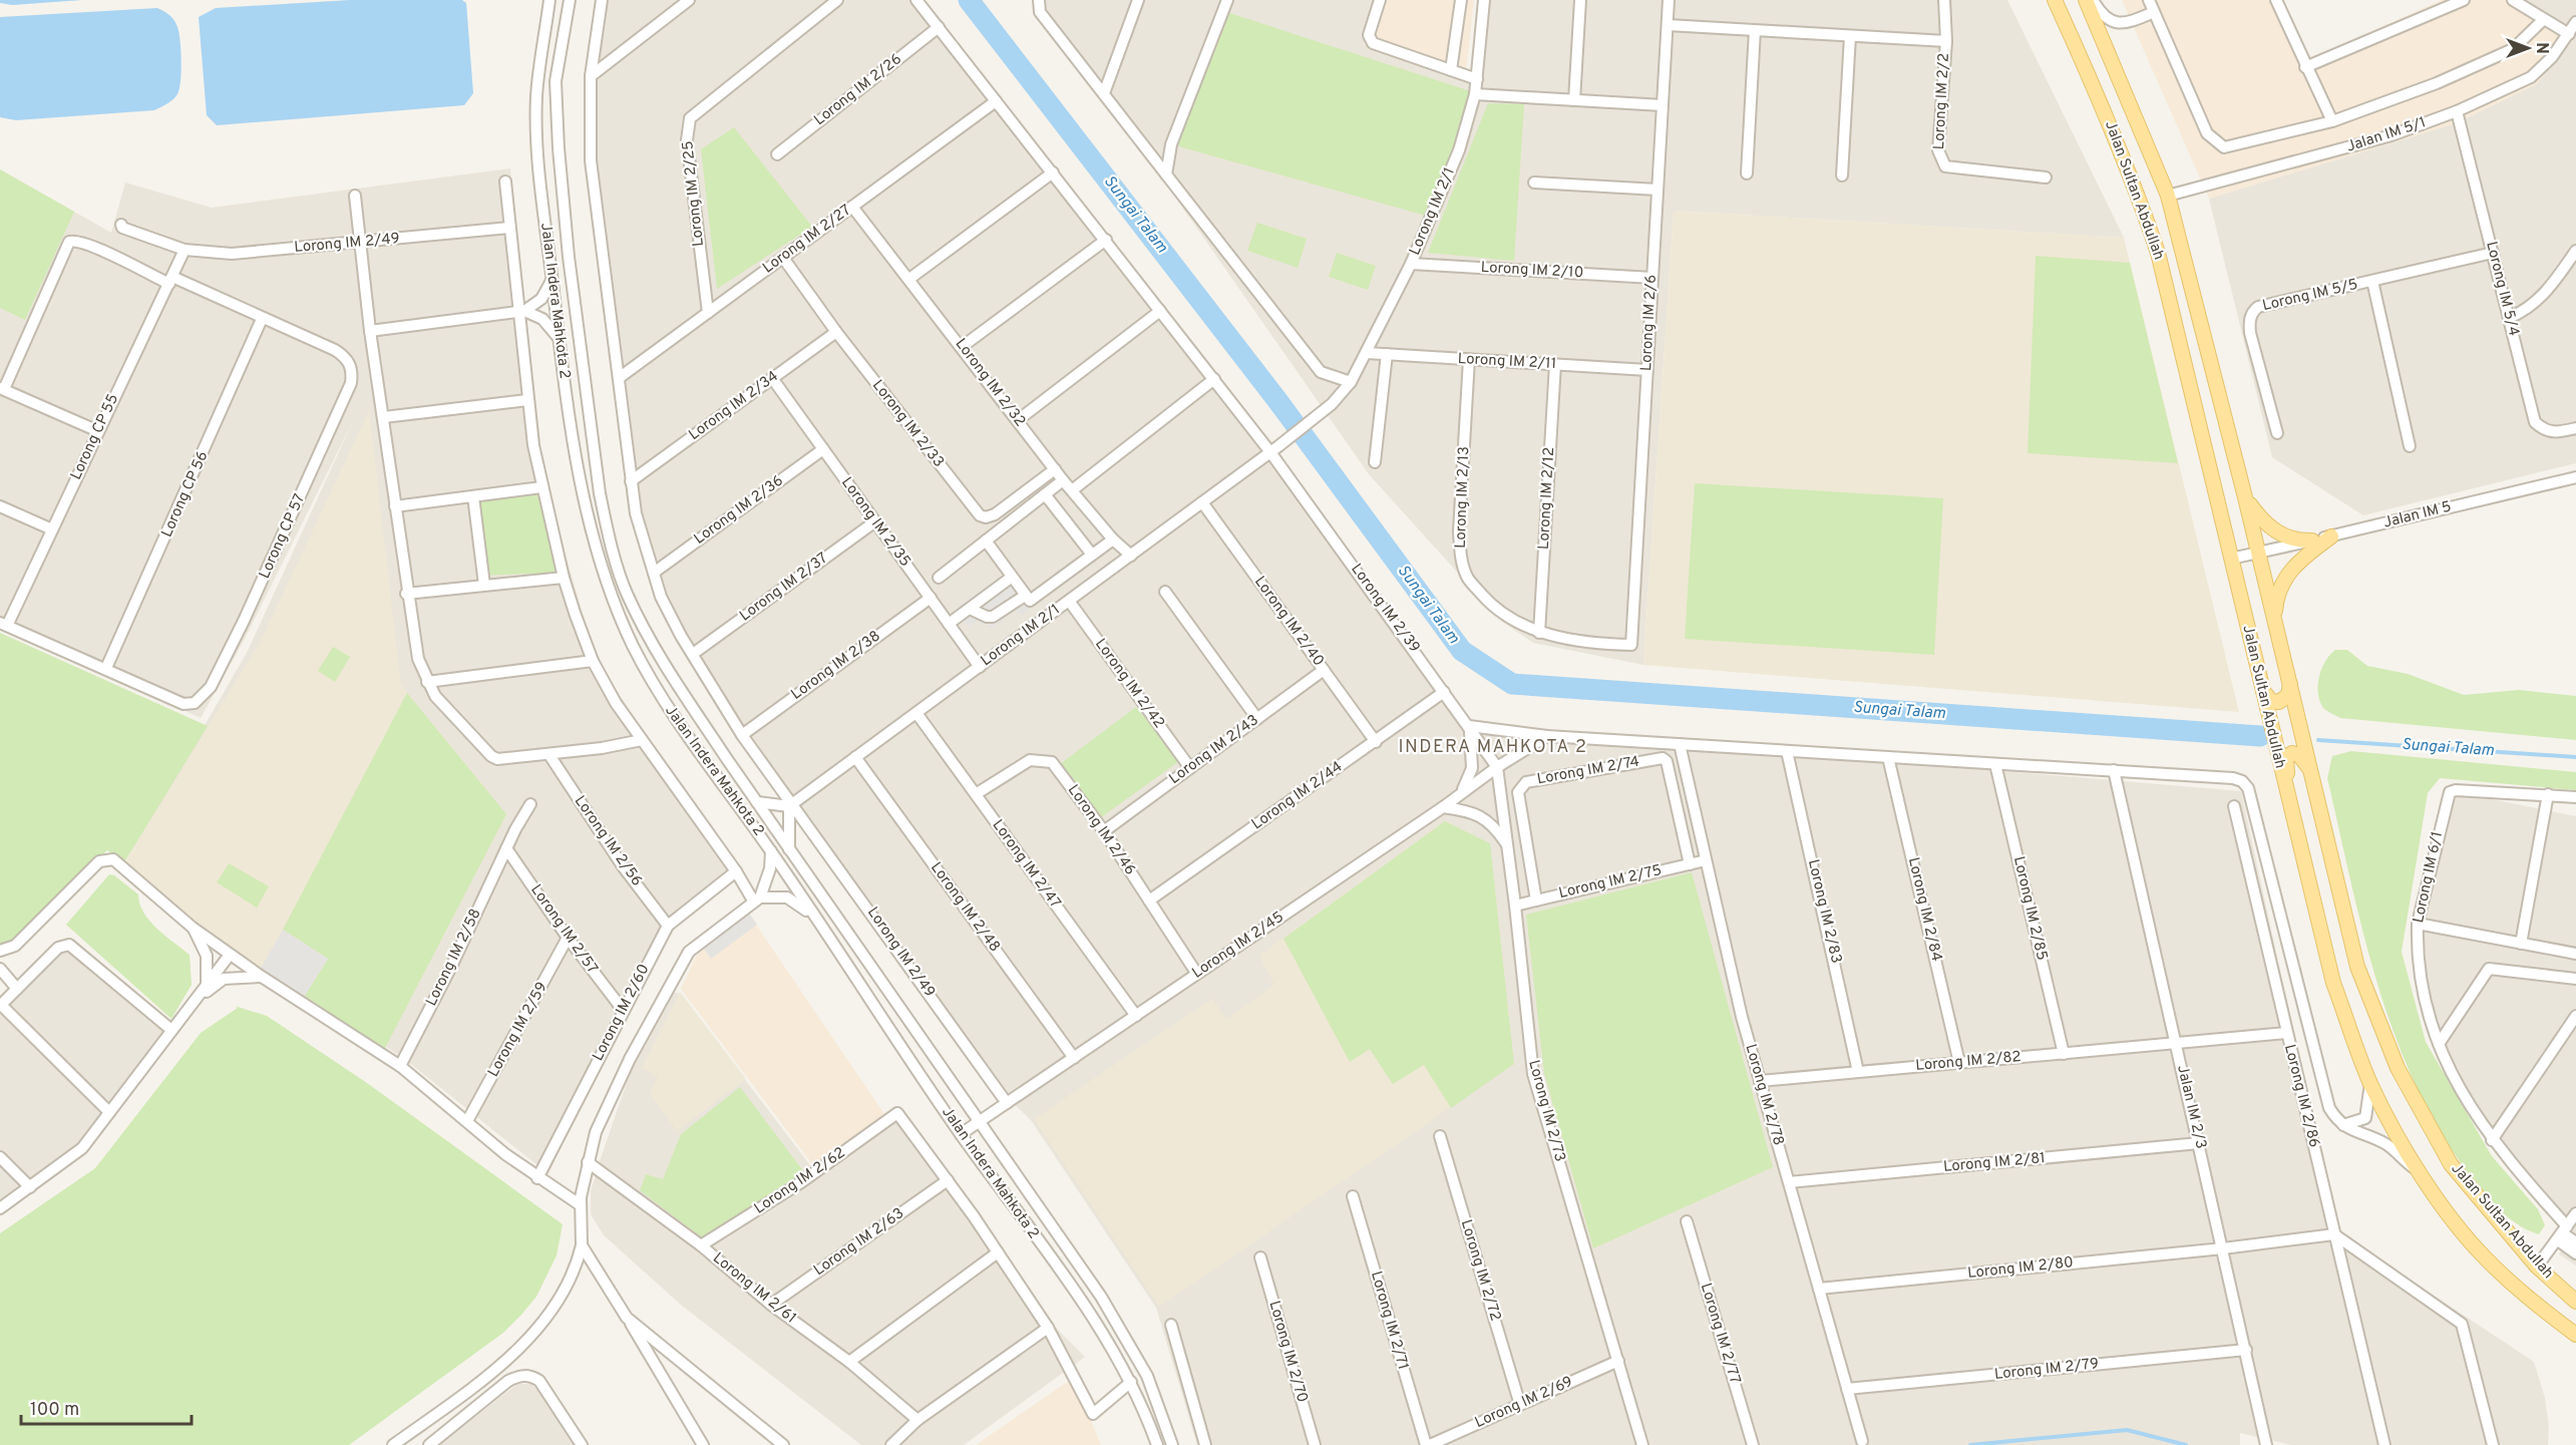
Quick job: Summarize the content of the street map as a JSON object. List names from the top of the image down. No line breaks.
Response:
{"streets":{"main road":["Jalan Sultan Abdullah"],"street":["Lorong IM 2/26","Lorong IM 2/2","Jalan IM 5/1","Lorong IM 2/25","Lorong IM 2/1","Lorong IM 2/27","Lorong IM 2/49","Lorong IM 2/10","Lorong IM 5/4","Lorong IM 5/5","Jalan Indera Mahkota 2","Lorong IM 2/6","Lorong IM 2/11","Lorong IM 2/32","Lorong IM 2/34","Lorong IM 2/33","Lorong CP 55","Lorong CP 56","Lorong IM 2/13","Lorong IM 2/12","Lorong IM 2/36","Jalan IM 5","Lorong IM 2/35","Lorong CP 57","Lorong IM 2/37","Lorong IM 2/39","Lorong IM 2/40","Lorong IM 2/38","Lorong IM 2/42","Lorong IM 2/43","Lorong IM 2/74","Lorong IM 2/44","Lorong IM 2/46","Lorong IM 2/56","Lorong IM 2/47","Lorong IM 6/1","Lorong IM 2/75","Lorong IM 2/48","Lorong IM 2/85","Lorong IM 2/84","Lorong IM 2/83","Lorong IM 2/57","Lorong IM 2/45","Lorong IM 2/58","Lorong IM 2/60","Lorong IM 2/59","Lorong IM 2/82","Lorong IM 2/78","Lorong IM 2/86","Jalan IM 2/3","Lorong IM 2/73","Lorong IM 2/81","Lorong IM 2/62","Lorong IM 2/63","Lorong IM 2/80","Lorong IM 2/72","Lorong IM 2/61","Lorong IM 2/71","Lorong IM 2/77","Lorong IM 2/70","Lorong IM 2/79","Lorong IM 2/69"]},"crossings":[["Lorong IM 2/26","Lorong IM 2/39"],["Jalan IM 5/1","Jalan Sultan Abdullah"],["Jalan IM 5/1","Lorong IM 5/4"],["Jalan Sultan Abdullah","Jalan IM 5"],["Lorong IM 2/25","Lorong IM 2/27"],["Lorong IM 2/1","Lorong IM 2/49"],["Lorong IM 2/1","Lorong IM 2/10"],["Lorong IM 2/1","Lorong IM 2/11"],["Lorong IM 2/1","Lorong IM 2/32"],["Lorong IM 2/1","Lorong IM 2/35"],["Lorong IM 2/1","Lorong IM 2/39"],["Lorong IM 2/1","Lorong IM 2/40"],["Lorong IM 2/1","Lorong IM 2/42"],["Lorong IM 2/1","Lorong IM 2/47"],["Lorong IM 2/1","Lorong IM 2/48"],["Lorong IM 2/27","Lorong IM 2/49"],["Lorong IM 2/27","Lorong IM 2/32"],["Lorong IM 2/27","Lorong IM 2/33"],["Lorong IM 2/27","Lorong IM 2/39"],["Lorong IM 2/49","Lorong IM 2/34"],["Lorong IM 2/49","Lorong CP 55"],["Lorong IM 2/49","Lorong IM 2/36"],["Lorong IM 2/49","Lorong IM 2/37"],["Lorong IM 2/49","Lorong IM 2/38"],["Lorong IM 2/49","Lorong IM 2/45"],["Lorong IM 2/10","Lorong IM 2/6"],["Lorong IM 5/4","Lorong IM 5/5"],["Jalan Indera Mahkota 2","Lorong IM 2/45"],["Lorong IM 2/6","Lorong IM 2/11"],["Lorong IM 2/6","Lorong IM 2/13"],["Lorong IM 2/11","Lorong IM 2/13"],["Lorong IM 2/11","Lorong IM 2/12"],["Lorong IM 2/32","Lorong IM 2/33"],["Lorong IM 2/34","Lorong IM 2/33"],["Lorong IM 2/34","Lorong IM 2/35"],["Lorong CP 56","Lorong CP 57"],["Lorong IM 2/13","Lorong IM 2/12"],["Lorong IM 2/36","Lorong IM 2/35"],["Lorong IM 2/35","Lorong IM 2/37"],["Lorong IM 2/35","Lorong IM 2/38"],["Lorong IM 2/39","Lorong IM 2/44"],["Lorong IM 2/39","Lorong IM 2/45"],["Lorong IM 2/39","Lorong IM 2/73"],["Lorong IM 2/40","Lorong IM 2/43"],["Lorong IM 2/40","Lorong IM 2/44"],["Lorong IM 2/42","Lorong IM 2/43"],["Lorong IM 2/43","Lorong IM 2/46"],["Lorong IM 2/74","Lorong IM 2/75"],["Lorong IM 2/44","Lorong IM 2/46"],["Lorong IM 2/46","Lorong IM 2/47"],["Lorong IM 2/46","Lorong IM 2/45"],["Lorong IM 2/56","Lorong IM 2/60"],["Lorong IM 2/47","Lorong IM 2/45"],["Lorong IM 2/75","Lorong IM 2/78"],["Lorong IM 2/75","Lorong IM 2/73"],["Lorong IM 2/48","Lorong IM 2/45"],["Lorong IM 2/85","Lorong IM 2/82"],["Lorong IM 2/84","Lorong IM 2/82"],["Lorong IM 2/83","Lorong IM 2/82"],["Lorong IM 2/57","Lorong IM 2/58"],["Lorong IM 2/57","Lorong IM 2/60"],["Lorong IM 2/57","Lorong IM 2/59"],["Lorong IM 2/45","Lorong IM 2/73"],["Lorong IM 2/82","Lorong IM 2/78"],["Lorong IM 2/82","Lorong IM 2/86"],["Lorong IM 2/82","Jalan IM 2/3"],["Lorong IM 2/78","Lorong IM 2/81"],["Lorong IM 2/78","Lorong IM 2/80"],["Lorong IM 2/78","Lorong IM 2/79"],["Lorong IM 2/86","Lorong IM 2/80"],["Jalan IM 2/3","Lorong IM 2/81"],["Jalan IM 2/3","Lorong IM 2/80"],["Jalan IM 2/3","Lorong IM 2/79"],["Lorong IM 2/73","Lorong IM 2/69"],["Lorong IM 2/62","Lorong IM 2/63"],["Lorong IM 2/62","Lorong IM 2/61"],["Lorong IM 2/63","Lorong IM 2/61"],["Lorong IM 2/72","Lorong IM 2/69"],["Lorong IM 2/71","Lorong IM 2/69"]],"districts":["INDERA MAHKOTA 2"],"water":["Sungai Talam"],"scale_bar":"100 m","north":"right"}
